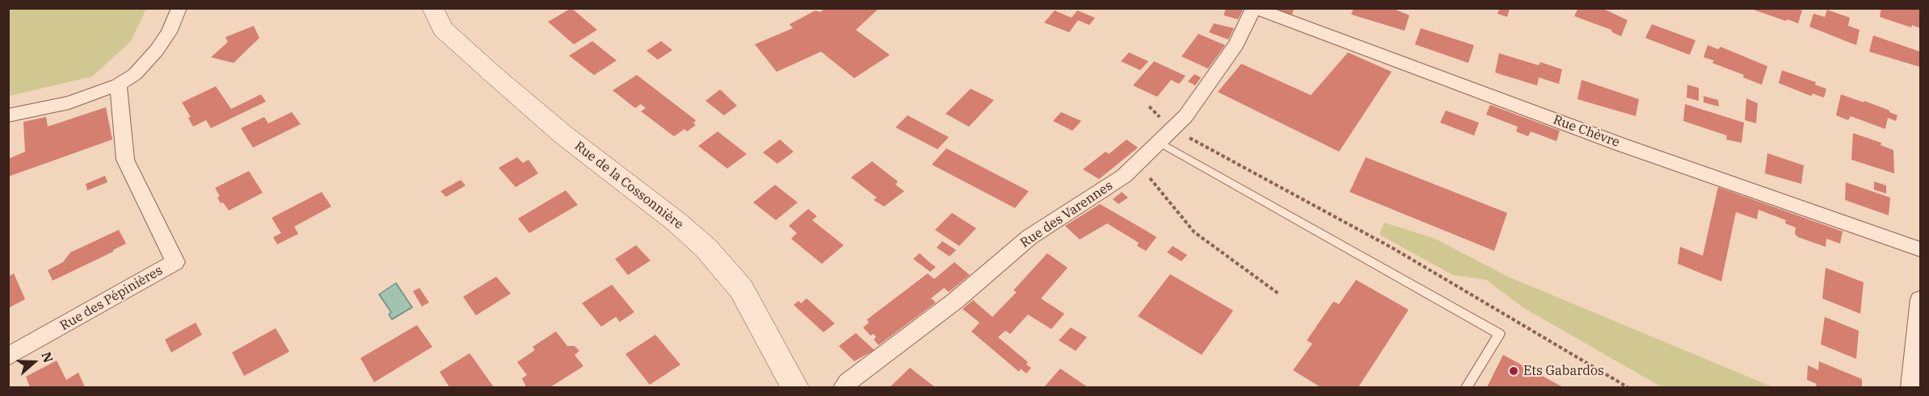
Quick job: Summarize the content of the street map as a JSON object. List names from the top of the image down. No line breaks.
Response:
{"streets":{"street":["Rue Chèvre","Rue de la Cossonnière","Rue des Varennes","Rue des Pépinières"]},"crossings":[["Rue Chèvre","Rue des Varennes"]],"places":["Ets Gabardos"],"north":"right"}
